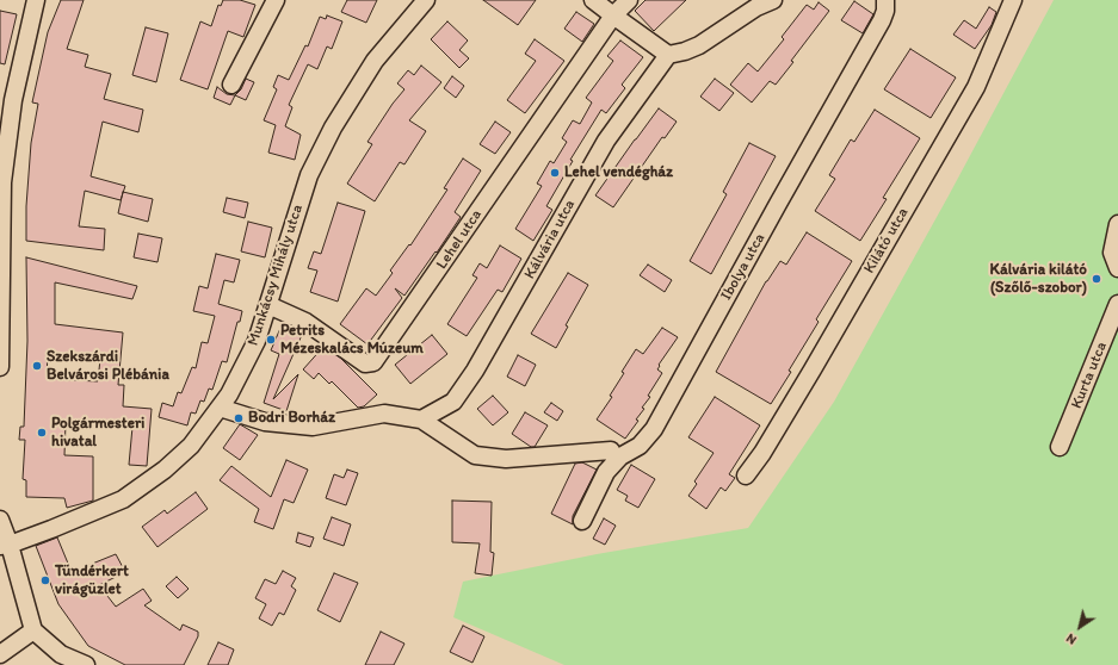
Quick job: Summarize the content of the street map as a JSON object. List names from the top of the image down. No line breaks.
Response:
{"streets":{"street":["Lehel utca","Kálvária utca","Kilátó utca","Ibolya utca","Munkácsy Mihály utca","Kurta utca"]},"crossings":[["Lehel utca","Munkácsy Mihály utca"]],"places":["Lehel vendégház","Kálvária kilátó (Szőlő-szobor)","Petrits Mézeskalács Múzeum","Szekszárdi Belvárosi Plébánia","Bodri Borház","Polgármesteri hivatal","Tündérkert virágüzlet"],"north":"bottom left"}
